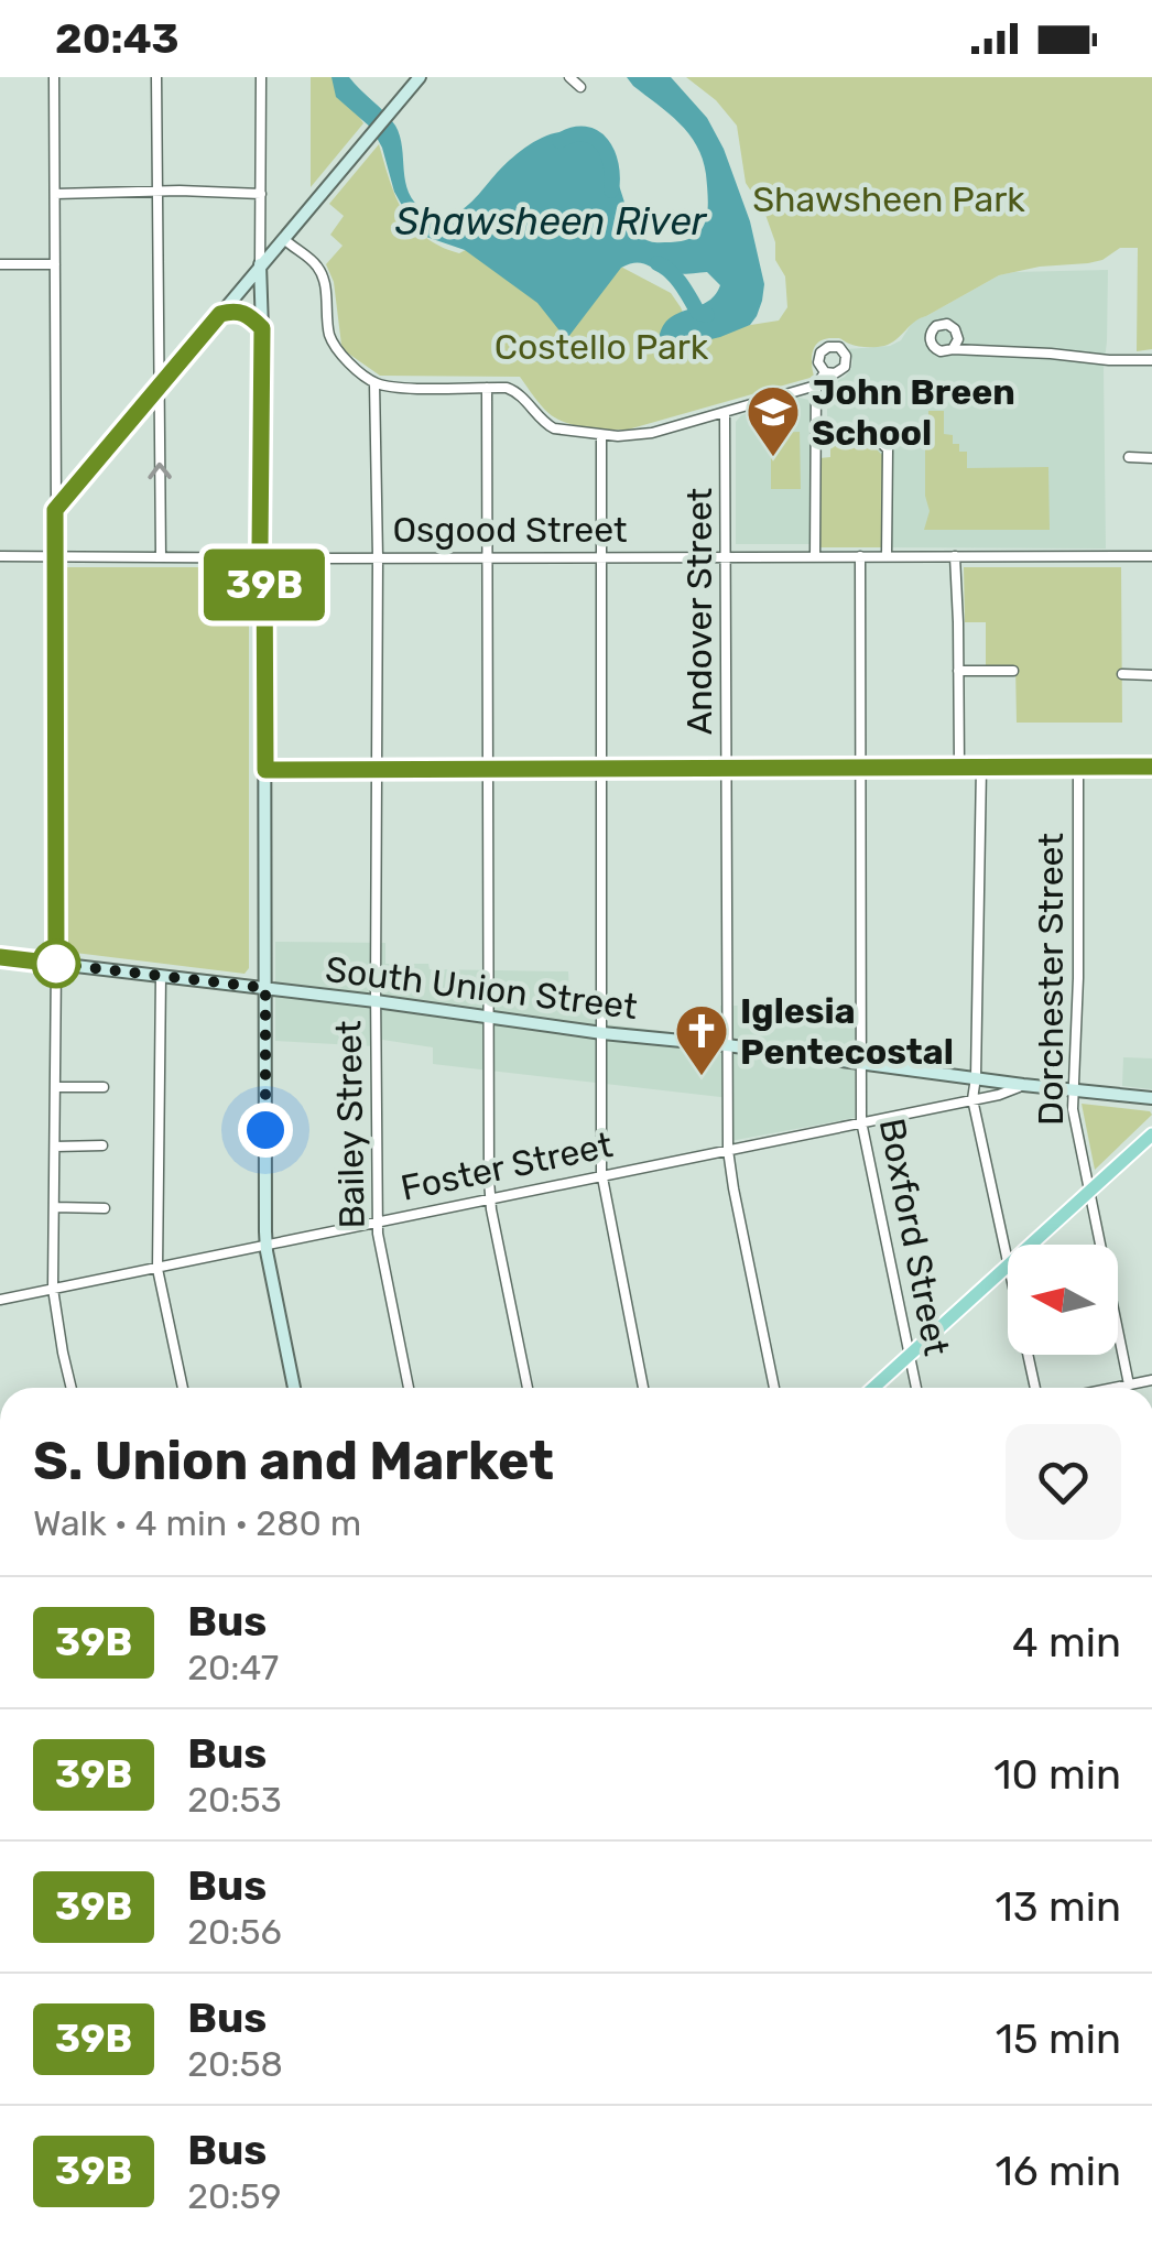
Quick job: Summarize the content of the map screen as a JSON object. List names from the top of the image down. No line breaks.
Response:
{"streets":{"main road":["South Union Street"],"street":["Osgood Street","Andover Street","Dorchester Street","Bailey Street","Foster Street","Boxford Street"]},"crossings":[["Osgood Street","Andover Street"],["Osgood Street","Bailey Street"],["Osgood Street","Boxford Street"],["Andover Street","South Union Street"],["Andover Street","Foster Street"],["Dorchester Street","South Union Street"],["South Union Street","Bailey Street"],["South Union Street","Foster Street"],["South Union Street","Boxford Street"],["Bailey Street","Foster Street"],["Foster Street","Boxford Street"]],"water":["Shawsheen River"],"parks":["Shawsheen Park","Costello Park"],"places":{"school or university":["John Breen School"],"church":["Iglesia Pentecostal"]},"lines":["bus line 39B"],"north":"left","page":{"status":"20:43","on_map":"39B","heading":["S. Union and Market","Walk · 4 min · 280 m"],"list":[{"mark":"39B","name":"Bus","note":"20:47","value":"4 min"},{"mark":"39B","name":"Bus","note":"20:53","value":"10 min"},{"mark":"39B","name":"Bus","note":"20:56","value":"13 min"},{"mark":"39B","name":"Bus","note":"20:58","value":"15 min"},{"mark":"39B","name":"Bus","note":"20:59","value":"16 min"}]}}
